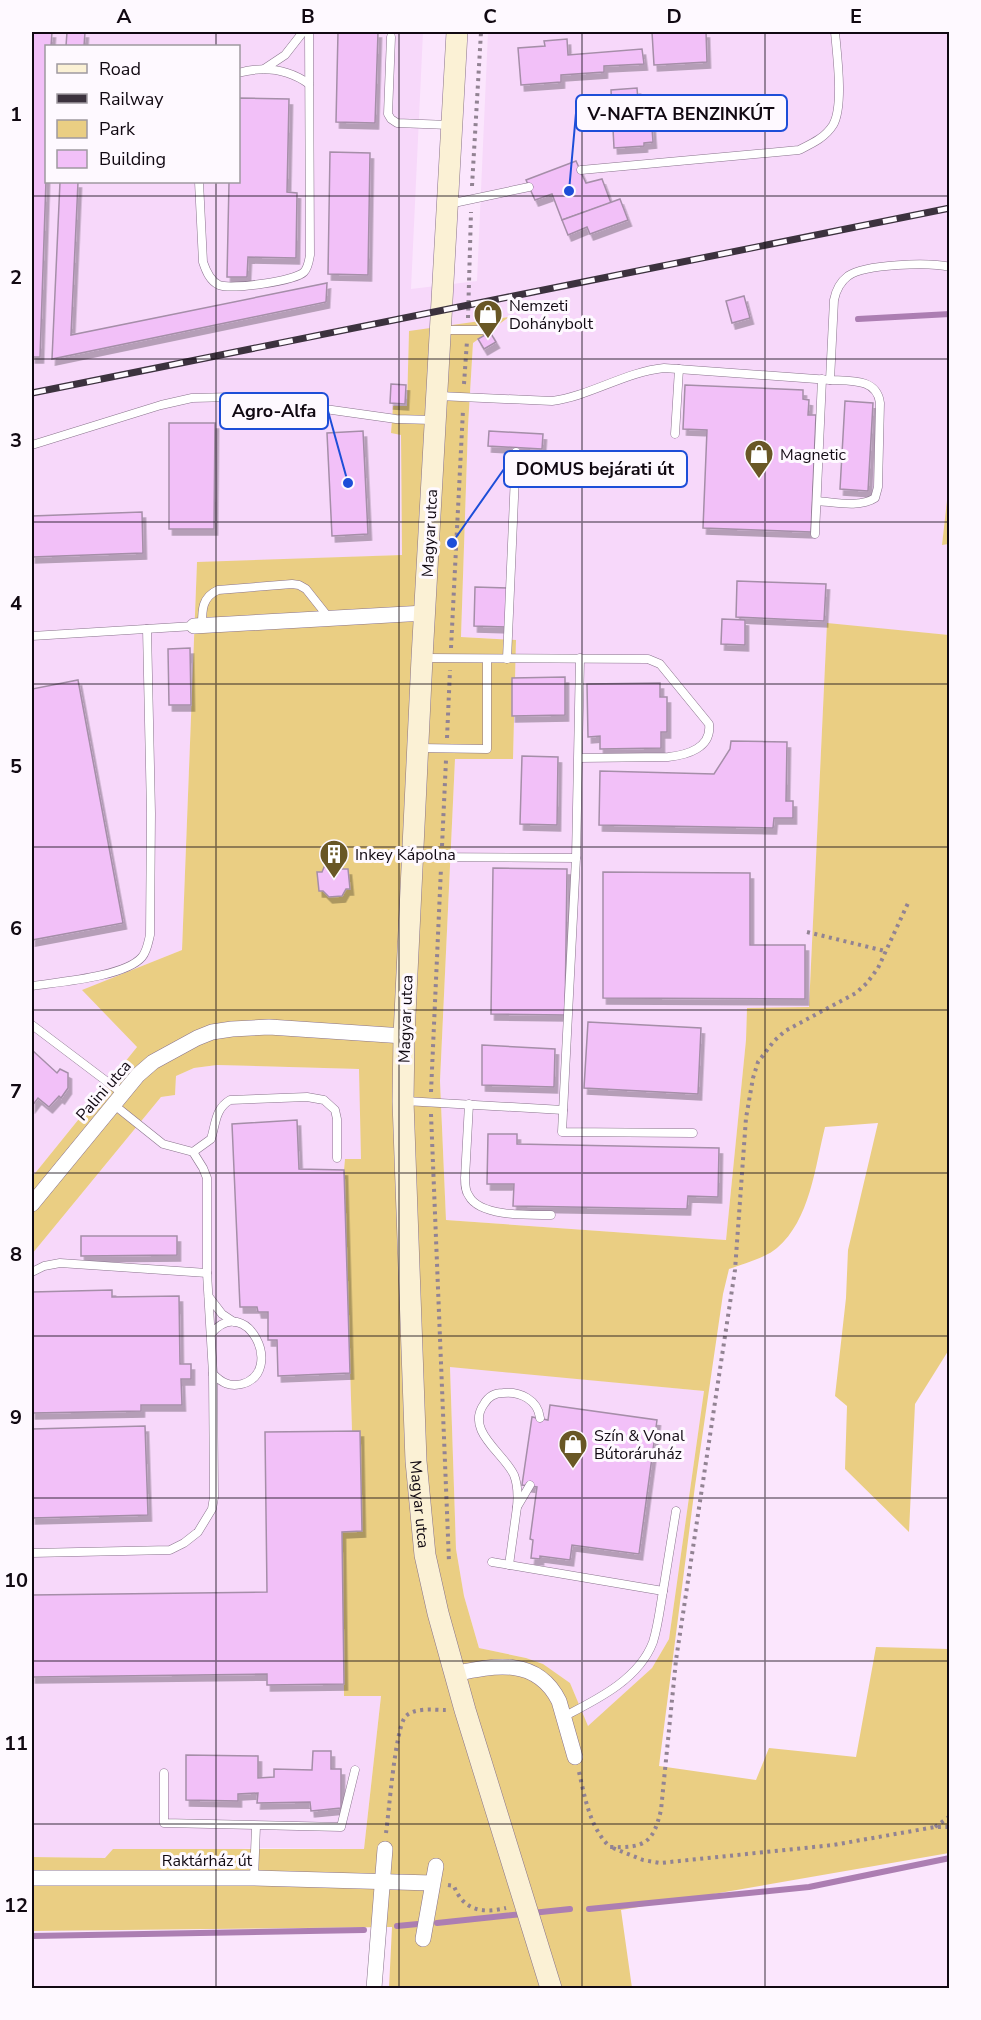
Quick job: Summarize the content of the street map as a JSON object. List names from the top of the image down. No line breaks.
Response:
{"streets":{"main road":["Magyar utca"],"street":["Palini utca","Raktárház út"]},"crossings":[["Magyar utca","Palini utca"]],"places":{"other":["V-NAFTA BENZINKÚT","Agro-Alfa","DOMUS bejárati út"],"shop":["Nemzeti Dohánybolt","Magnetic","Szín & Vonal Bútoráruház"],"building":["Inkey Kápolna"]},"legend":["Road","Railway","Park","Building"],"grid":{"columns":["A","B","C","D","E"],"rows":["1","2","3","4","5","6","7","8","9","10","11","12"]}}
